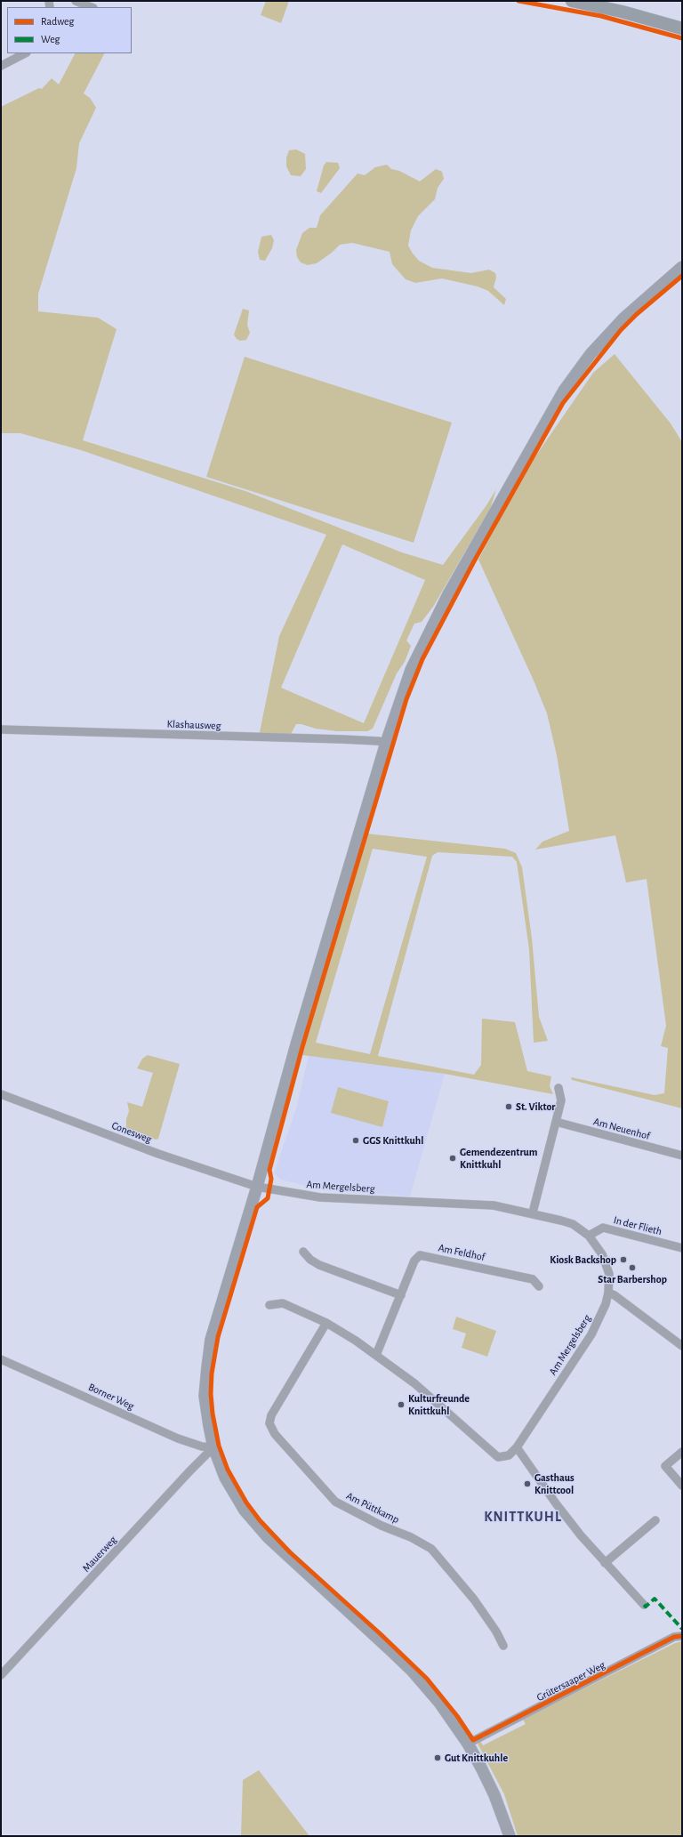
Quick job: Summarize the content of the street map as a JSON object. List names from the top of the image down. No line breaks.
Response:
{"streets":{"street":["Klashausweg","Am Neuenhof","Conesweg","Am Mergelsberg","In der Flieth","Am Feldhof","Borner Weg","Am Püttkamp","Mauerweg","Grütersaaper Weg"]},"crossings":[["Conesweg","Am Mergelsberg"],["Am Mergelsberg","In der Flieth"],["Borner Weg","Mauerweg"]],"districts":["KNITTKUHL"],"places":["St. Viktor","GGS Knittkuhl","Gemendezentrum Knittkuhl","Kiosk Backshop","Star Barbershop","Kulturfreunde Knittkuhl","Gasthaus Knittcool","Gut Knittkuhle"],"legend":["Radweg","Weg"]}
